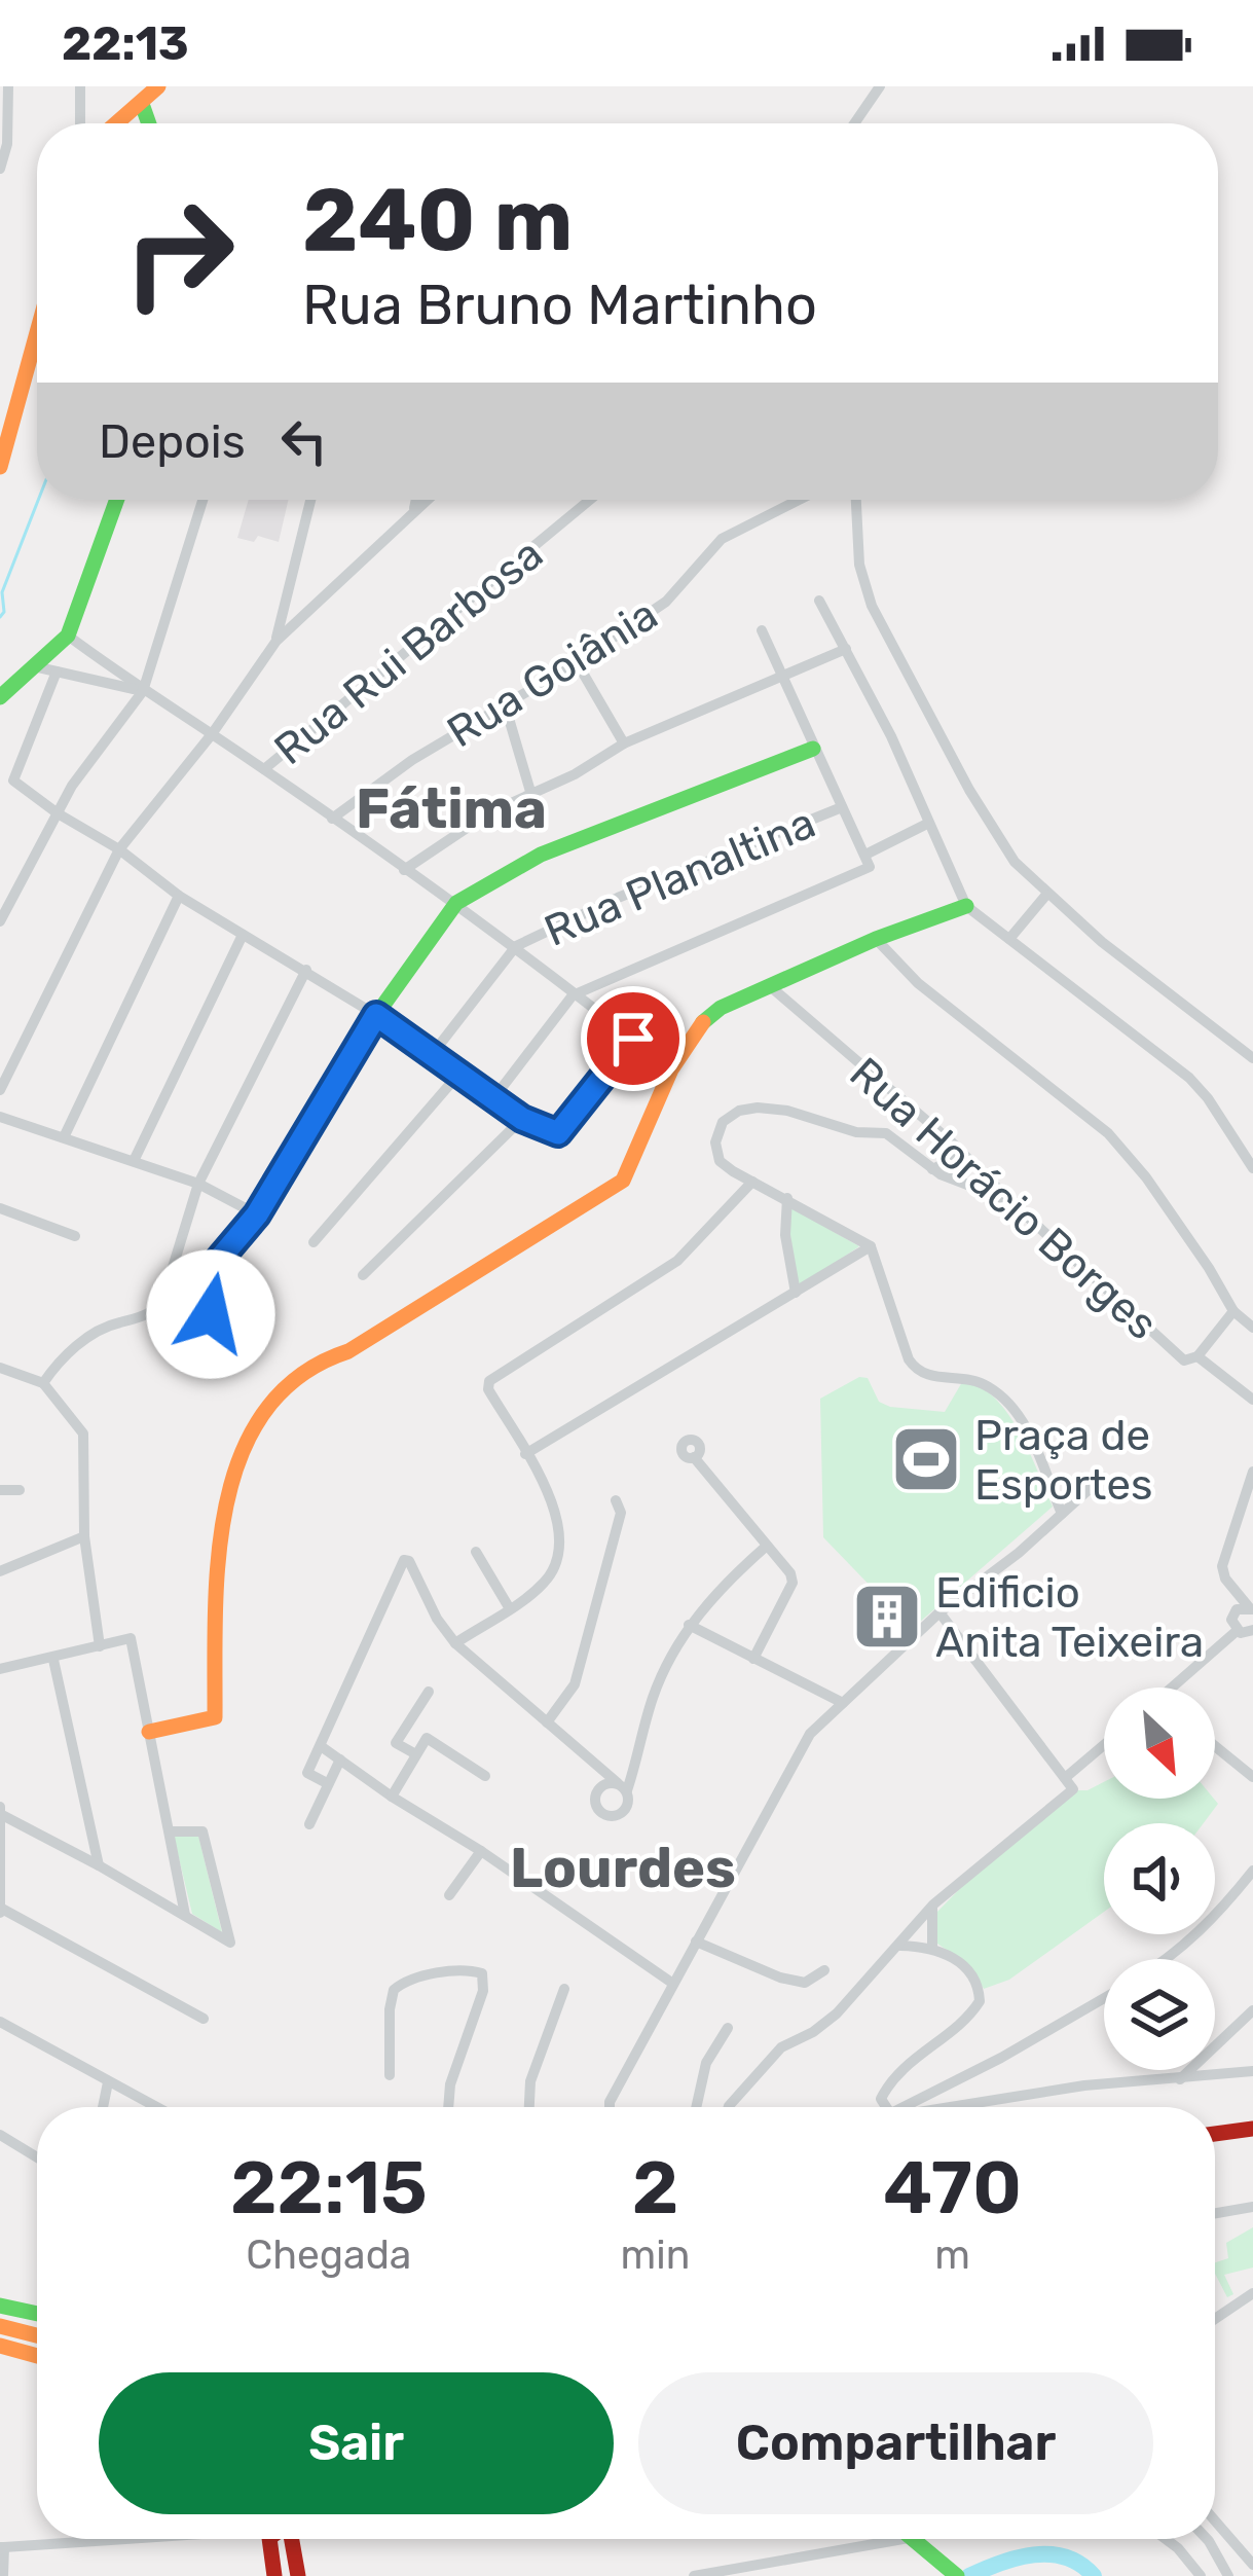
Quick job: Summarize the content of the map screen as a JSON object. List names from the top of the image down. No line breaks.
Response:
{"streets":{"street":["Rua Rui Barbosa","Rua Goiânia","Rua Planaltina","Rua Horácio Borges"]},"districts":["Fátima","Lourdes"],"places":{"sports":["Praça de Esportes"],"building":["Edificio Anita Teixeira"]},"north":"bottom right","page":{"status":"22:13","turn":["240 m","Rua Bruno Martinho"],"then":"Depois","eta":["22:15","Chegada","2","min","470","m"],"buttons":["Sair","Compartilhar"]}}
